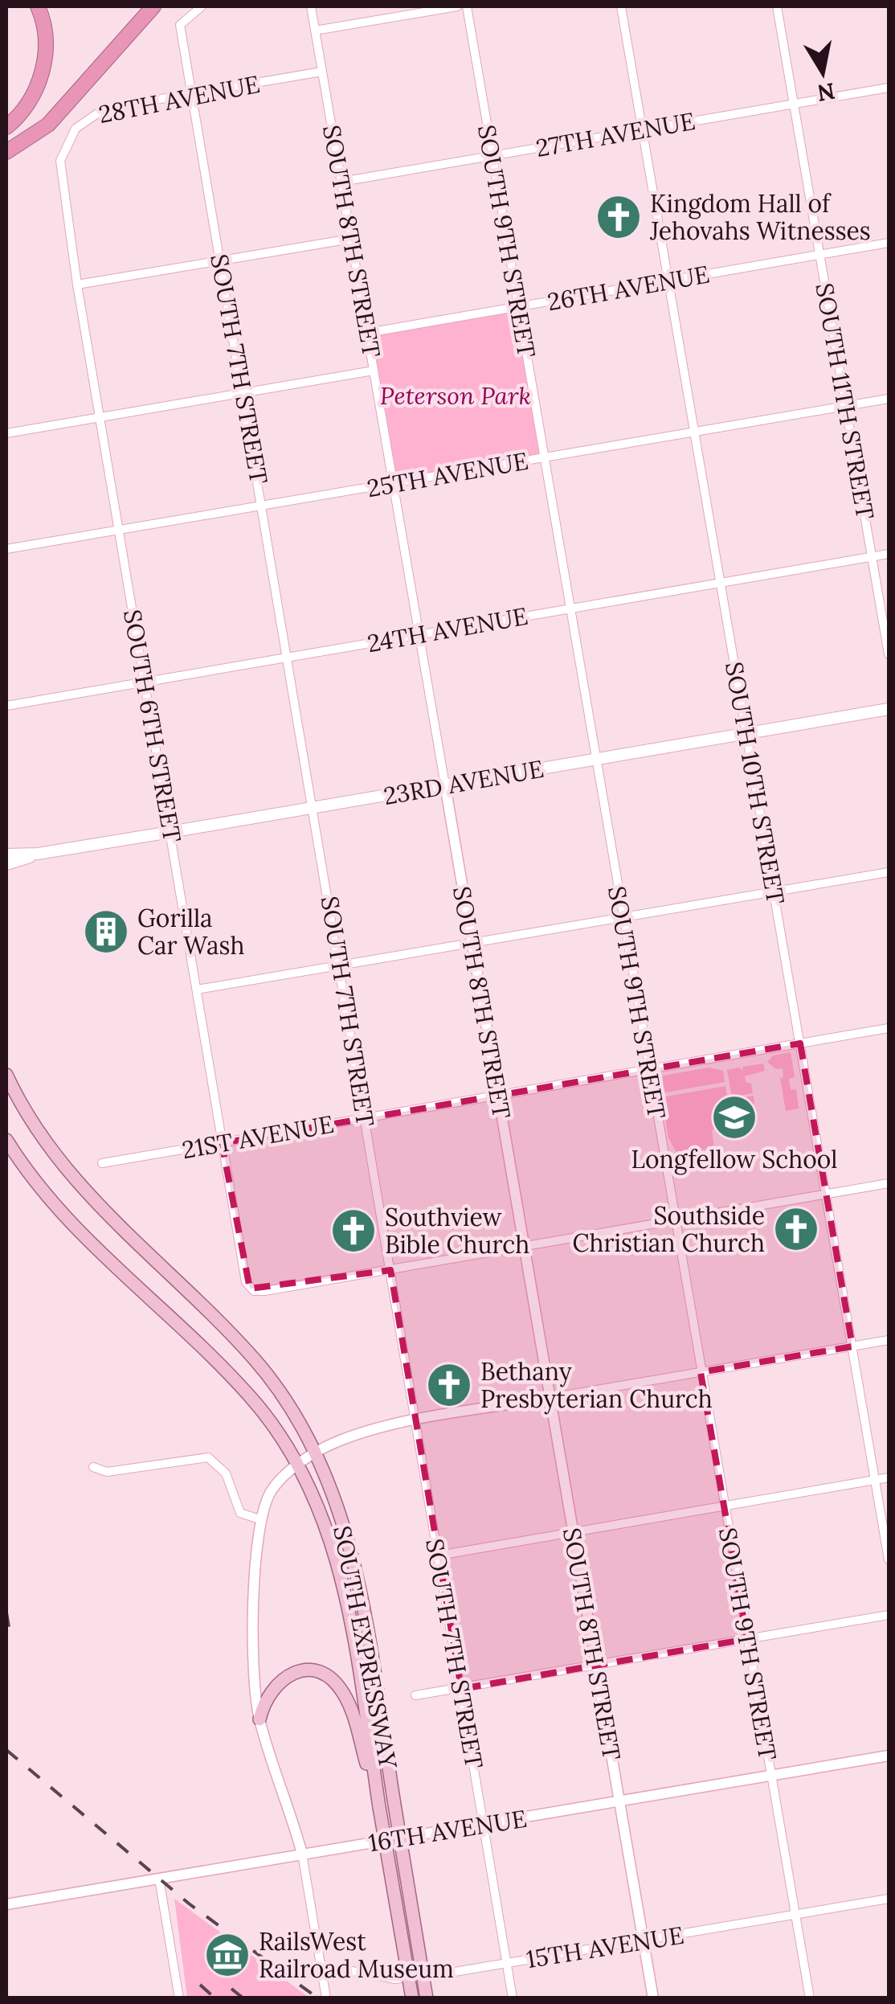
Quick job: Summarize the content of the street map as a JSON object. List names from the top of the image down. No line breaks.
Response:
{"streets":{"main road":["23RD AVENUE","SOUTH EXPRESSWAY"],"street":["28TH AVENUE","27TH AVENUE","SOUTH 8TH STREET","SOUTH 9TH STREET","26TH AVENUE","SOUTH 7TH STREET","SOUTH 11TH STREET","25TH AVENUE","24TH AVENUE","SOUTH 6TH STREET","SOUTH 10TH STREET","21ST AVENUE","16TH AVENUE","15TH AVENUE"]},"crossings":[["28TH AVENUE","SOUTH 8TH STREET"],["28TH AVENUE","SOUTH 7TH STREET"],["28TH AVENUE","SOUTH 6TH STREET"],["27TH AVENUE","SOUTH 8TH STREET"],["27TH AVENUE","SOUTH 9TH STREET"],["27TH AVENUE","SOUTH 11TH STREET"],["27TH AVENUE","SOUTH 10TH STREET"],["SOUTH 8TH STREET","26TH AVENUE"],["SOUTH 8TH STREET","25TH AVENUE"],["SOUTH 8TH STREET","24TH AVENUE"],["SOUTH 8TH STREET","23RD AVENUE"],["SOUTH 8TH STREET","21ST AVENUE"],["SOUTH 8TH STREET","16TH AVENUE"],["SOUTH 8TH STREET","15TH AVENUE"],["SOUTH 9TH STREET","26TH AVENUE"],["SOUTH 9TH STREET","25TH AVENUE"],["SOUTH 9TH STREET","24TH AVENUE"],["SOUTH 9TH STREET","23RD AVENUE"],["SOUTH 9TH STREET","21ST AVENUE"],["SOUTH 9TH STREET","16TH AVENUE"],["SOUTH 9TH STREET","15TH AVENUE"],["26TH AVENUE","SOUTH 11TH STREET"],["26TH AVENUE","SOUTH 10TH STREET"],["SOUTH 7TH STREET","25TH AVENUE"],["SOUTH 7TH STREET","24TH AVENUE"],["SOUTH 7TH STREET","SOUTH 6TH STREET"],["SOUTH 7TH STREET","23RD AVENUE"],["SOUTH 7TH STREET","21ST AVENUE"],["SOUTH 7TH STREET","16TH AVENUE"],["SOUTH 7TH STREET","15TH AVENUE"],["SOUTH 11TH STREET","25TH AVENUE"],["SOUTH 11TH STREET","24TH AVENUE"],["25TH AVENUE","SOUTH 6TH STREET"],["25TH AVENUE","SOUTH 10TH STREET"],["24TH AVENUE","SOUTH 6TH STREET"],["24TH AVENUE","SOUTH 10TH STREET"],["SOUTH 6TH STREET","23RD AVENUE"],["SOUTH 6TH STREET","21ST AVENUE"],["23RD AVENUE","SOUTH 10TH STREET"],["SOUTH 10TH STREET","21ST AVENUE"]],"parks":["Peterson Park"],"places":{"church":["Kingdom Hall of Jehovahs Witnesses","Southside Christian Church","Southview Bible Church","Bethany Presbyterian Church"],"building":["Gorilla Car Wash"],"school or university":["Longfellow School"],"museum":["RailsWest Railroad Museum"]},"north":"bottom"}
